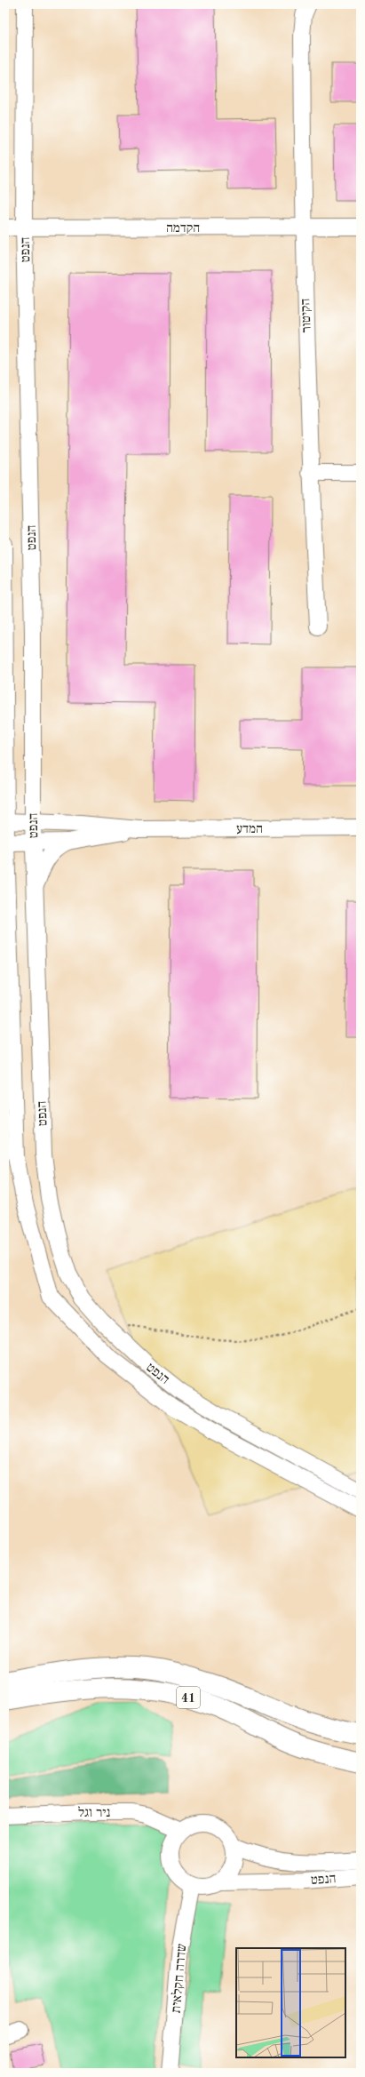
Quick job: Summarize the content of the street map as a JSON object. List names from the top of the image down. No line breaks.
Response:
{"streets":{"highway":["41"],"street":["הקדמה","הנפט","הקיטור","המדע","ניר וגל","שדרה חקלאית"]},"crossings":[["הקדמה","הנפט"],["הקדמה","הקיטור"],["הנפט","המדע"],["הנפט","ניר וגל"],["הנפט","שדרה חקלאית"],["ניר וגל","שדרה חקלאית"]]}
